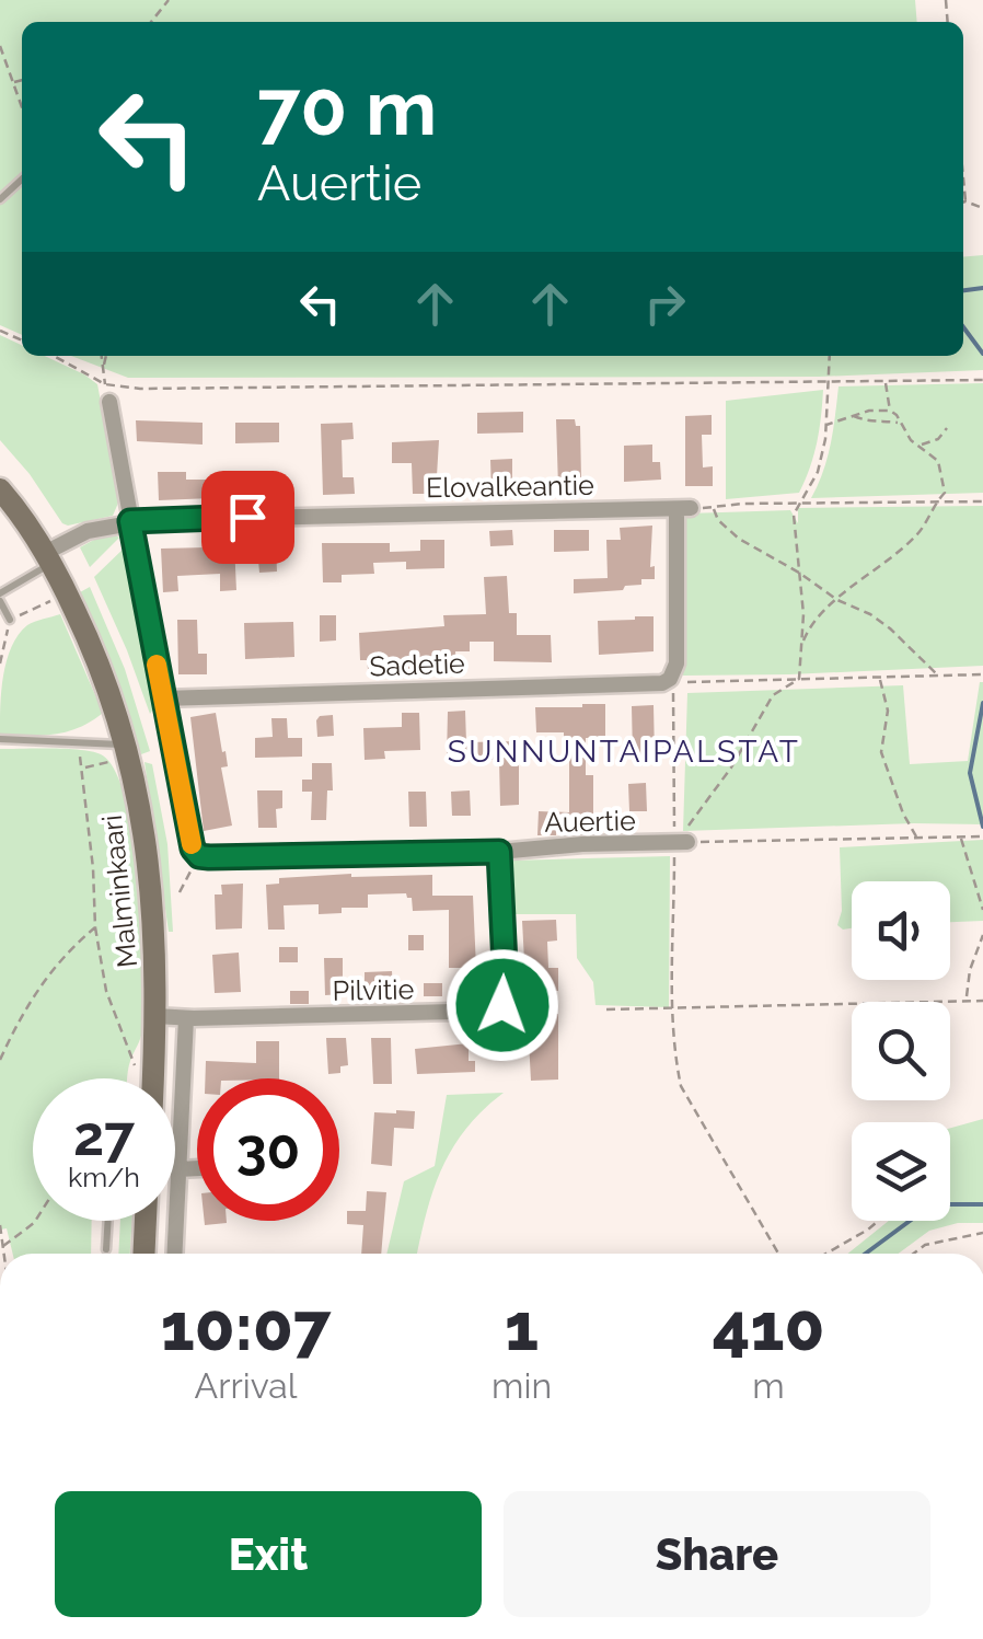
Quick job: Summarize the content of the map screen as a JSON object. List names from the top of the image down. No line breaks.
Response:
{"streets":{"main road":["Malminkaari"],"street":["Elovalkeantie","Sadetie","Auertie","Pilvitie"]},"crossings":[["Elovalkeantie","Malminkaari"],["Auertie","Pilvitie"],["Malminkaari","Pilvitie"]],"districts":["SUNNUNTAIPALSTAT"],"page":{"turn":["70 m","Auertie"],"speed":"27 km/h","limit":"30","eta":["10:07","Arrival","1","min","410","m"],"buttons":["Exit","Share"]}}
